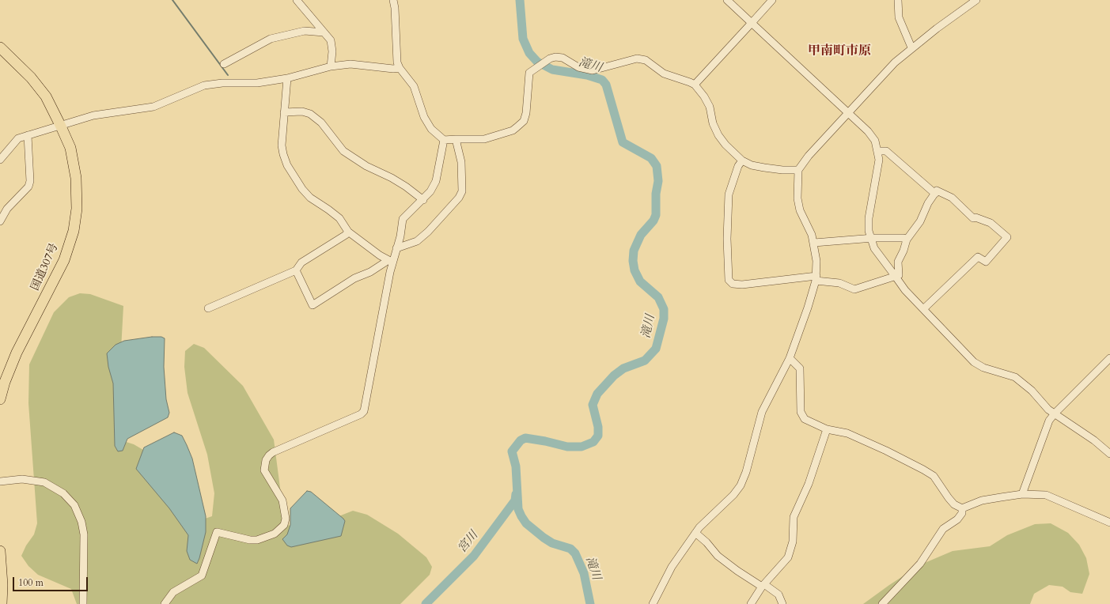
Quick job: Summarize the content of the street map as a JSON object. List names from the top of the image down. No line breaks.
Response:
{"streets":{"highway":["国道307号"]},"districts":["甲南町市原"],"water":["滝川","宮川"],"scale_bar":"100 m"}
